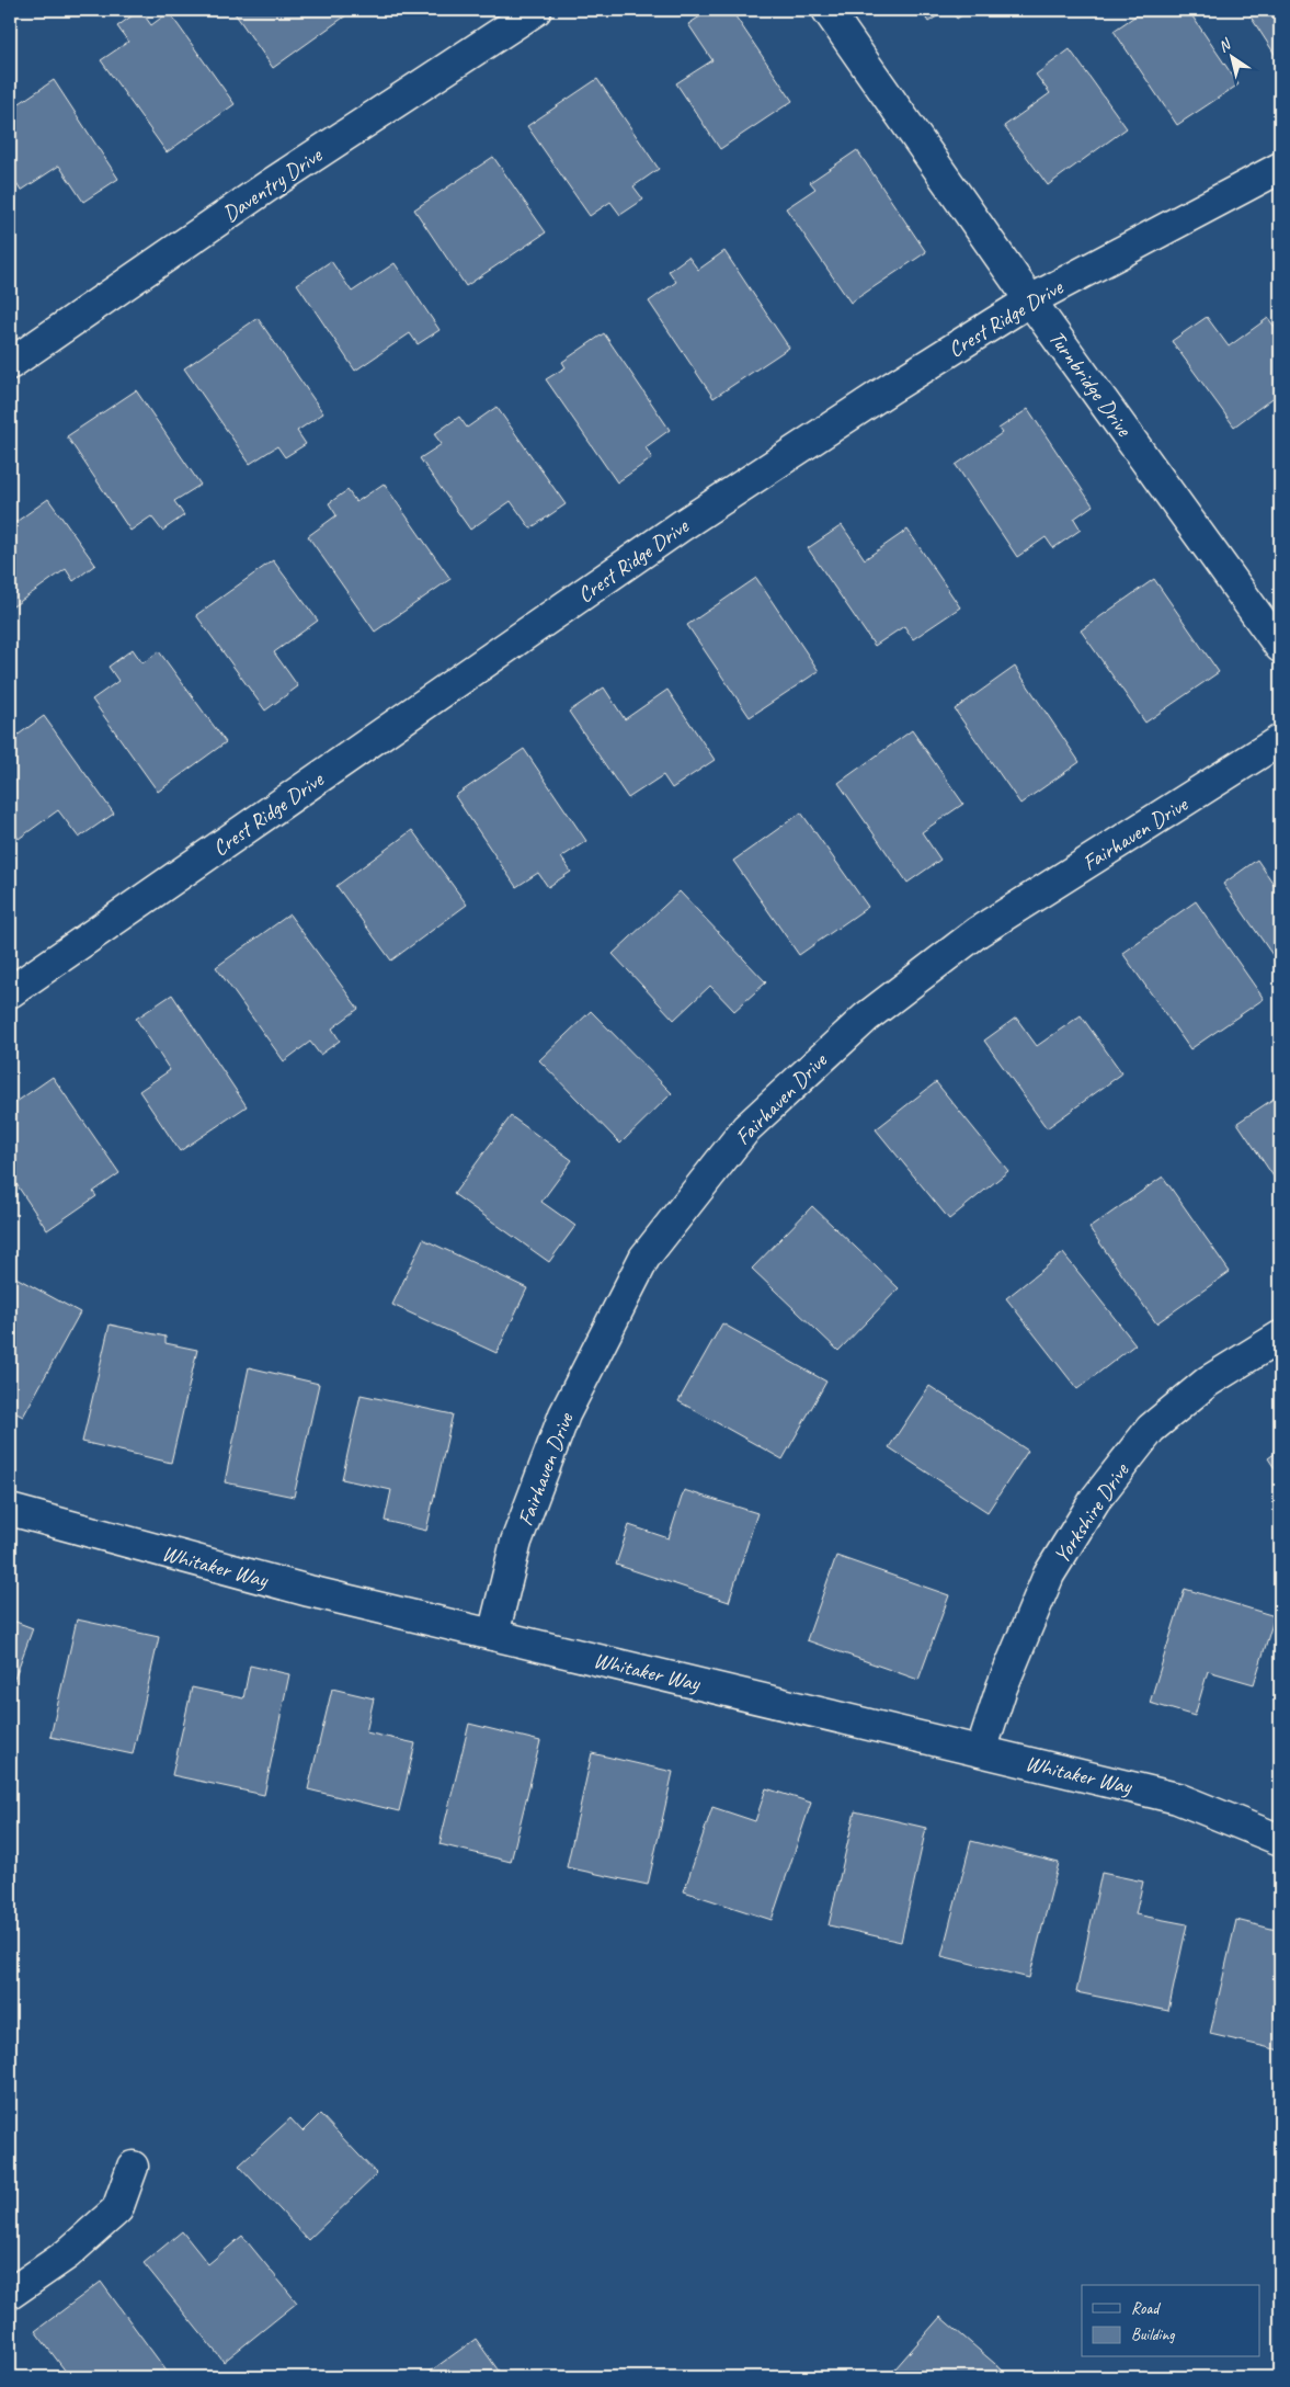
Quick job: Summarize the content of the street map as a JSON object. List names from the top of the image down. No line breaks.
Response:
{"streets":{"street":["Daventry Drive","Crest Ridge Drive","Turnbridge Drive","Fairhaven Drive","Yorkshire Drive","Whitaker Way"]},"crossings":[["Crest Ridge Drive","Turnbridge Drive"],["Fairhaven Drive","Whitaker Way"],["Yorkshire Drive","Whitaker Way"]],"legend":["Road","Building"],"north":"top left"}
